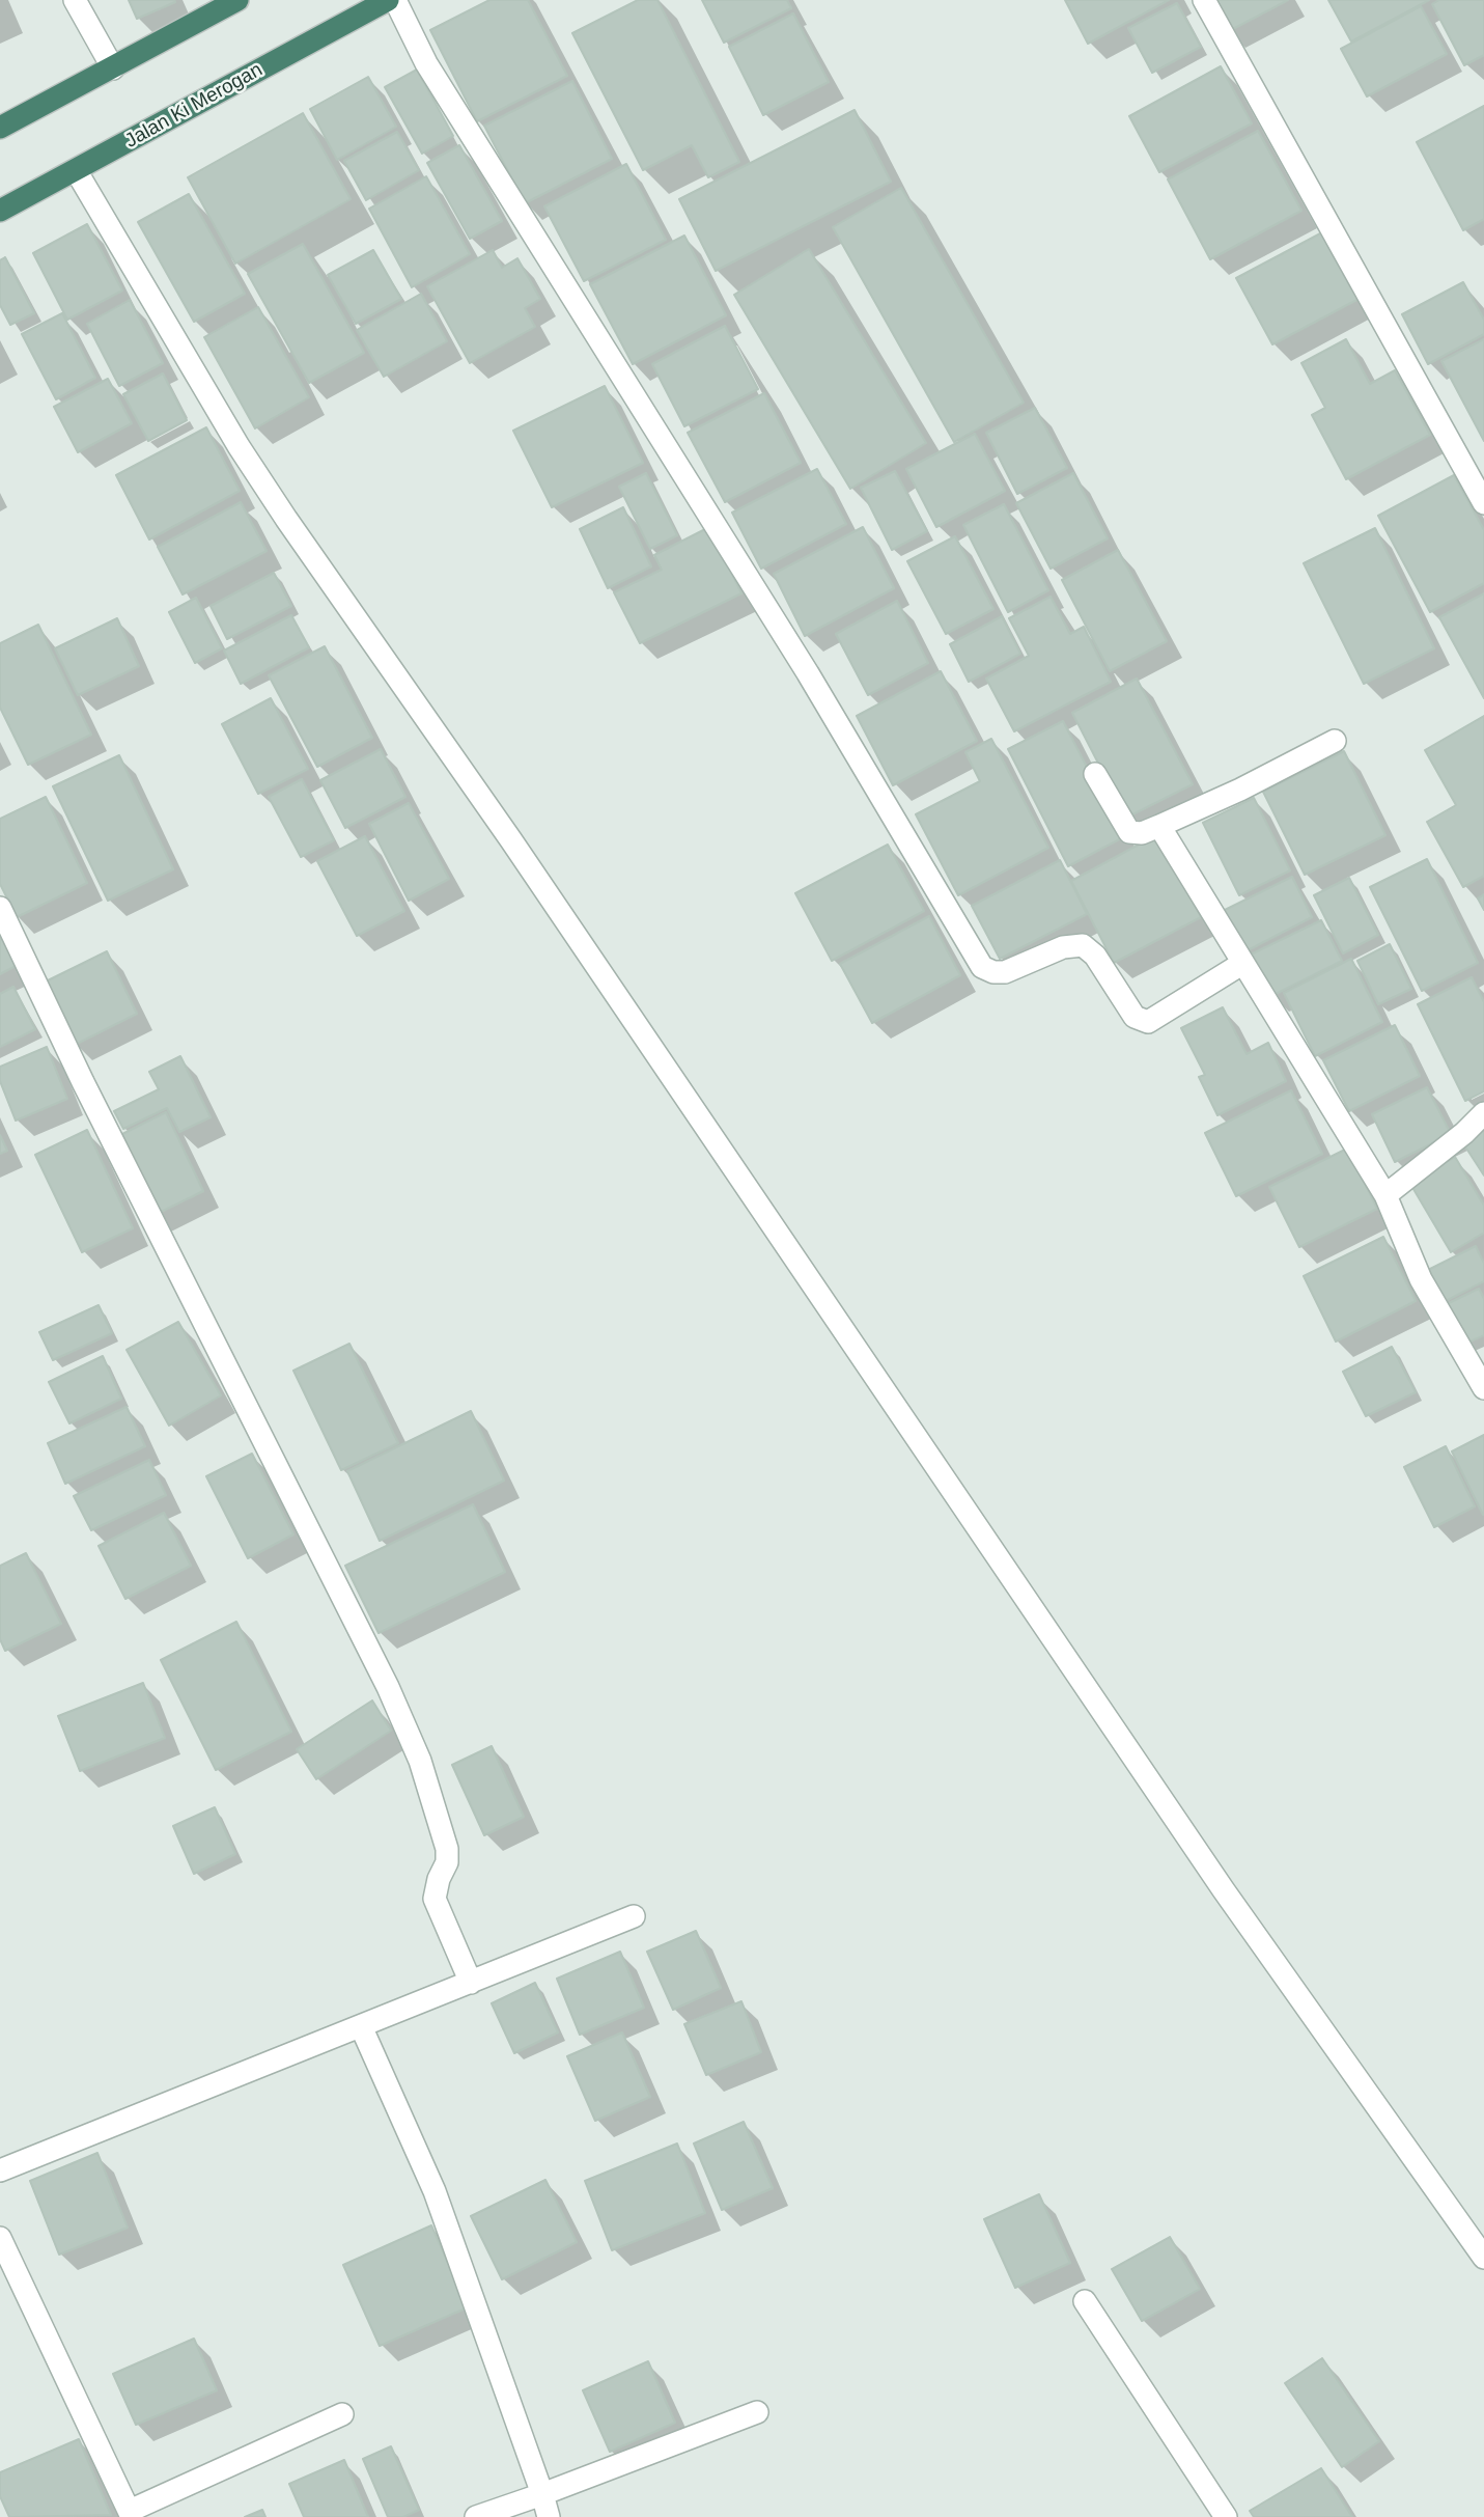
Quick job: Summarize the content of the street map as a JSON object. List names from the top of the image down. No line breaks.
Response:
{"streets":{"highway":["Jalan Ki Merogan"]}}
